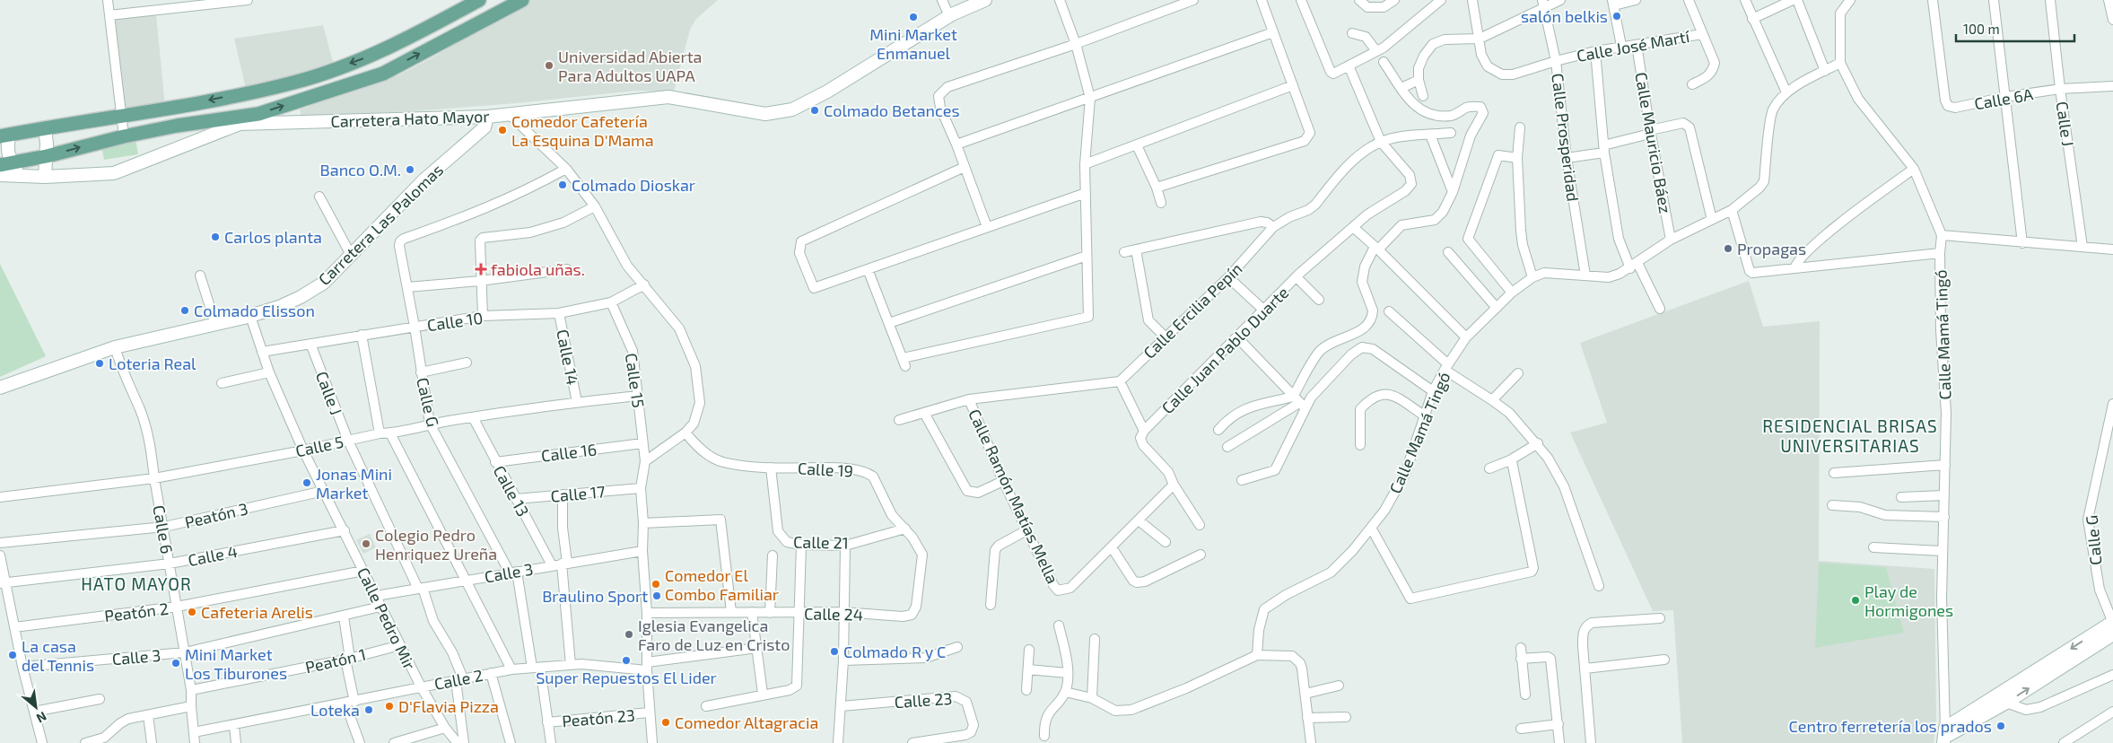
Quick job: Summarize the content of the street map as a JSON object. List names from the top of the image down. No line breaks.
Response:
{"streets":{"street":["Calle José Martí","Calle 6A","Carretera Hato Mayor","Calle J","Calle Prosperidad","Calle Mauricio Báez","Carretera Las Palomas","Calle Ercilia Pepín","Calle 10","Calle Mamá Tingó","Calle Juan Pablo Duarte","Calle 14","Calle 15","Calle G","Calle 5","Calle 16","Calle 19","Calle 13","Calle 17","Calle Ramón Matías Mella","Peatón 3","Calle 6","Calle 21","Calle 4","Calle 3","Peatón 2","Calle 24","Calle Pedro Mir","Peatón 1","Calle 2","Calle 23","Peatón 23"]},"crossings":[["Calle José Martí","Calle Prosperidad"],["Calle José Martí","Calle Mauricio Báez"],["Calle 6A","Calle J"],["Carretera Hato Mayor","Carretera Las Palomas"],["Calle J","Calle 10"],["Calle J","Calle 5"],["Calle J","Calle 3"],["Calle J","Calle 2"],["Calle Prosperidad","Calle Mamá Tingó"],["Calle Mauricio Báez","Calle Mamá Tingó"],["Carretera Las Palomas","Calle 6"],["Carretera Las Palomas","Calle Pedro Mir"],["Calle Ercilia Pepín","Calle Juan Pablo Duarte"],["Calle 10","Calle 14"],["Calle 10","Calle 15"],["Calle 10","Calle G"],["Calle 10","Calle Pedro Mir"],["Calle 14","Calle 5"],["Calle 15","Calle 5"],["Calle 15","Calle 16"],["Calle 15","Calle 17"],["Calle 15","Calle 3"],["Calle 15","Calle 24"],["Calle 15","Calle 2"],["Calle 15","Peatón 23"],["Calle G","Calle 5"],["Calle G","Calle 3"],["Calle G","Calle 2"],["Calle G","Peatón 23"],["Calle 5","Calle 13"],["Calle 5","Calle 6"],["Calle 5","Calle Pedro Mir"],["Calle 16","Calle 13"],["Calle 19","Calle 21"],["Calle 19","Calle 24"],["Calle 13","Calle 17"],["Calle 13","Calle 3"],["Peatón 3","Calle 6"],["Peatón 3","Calle Pedro Mir"],["Calle 6","Calle 4"],["Calle 6","Calle 3"],["Calle 6","Peatón 2"],["Calle 6","Peatón 1"],["Calle 6","Calle 2"],["Calle 4","Calle Pedro Mir"],["Calle 3","Calle Pedro Mir"],["Peatón 2","Calle Pedro Mir"],["Calle Pedro Mir","Peatón 1"],["Calle Pedro Mir","Calle 2"]],"districts":["RESIDENCIAL BRISAS UNIVERSITARIAS","HATO MAYOR"],"places":{"other":["salón belkis","Mini Market Enmanuel","Universidad Abierta Para Adultos UAPA","Colmado Betances","Comedor Cafetería La Esquina D'Mama","Banco O.M.","Colmado Dioskar","Carlos planta","Propagas","Colmado Elisson","Loteria Real","Jonas Mini Market","Colegio Pedro Henriquez Ureña","Comedor El Combo Familiar","Braulino Sport","Play de Hormigones","Cafeteria Arelis","Iglesia Evangelica Faro de Luz en Cristo","Colmado R y C","La casa del Tennis","Super Repuestos El Lider","Mini Market Los Tiburones","D'Flavia Pizza","Loteka","Comedor Altagracia","Centro ferretería los prados"],"health":["fabiola uñas."]},"scale_bar":"100 m","north":"bottom right"}
